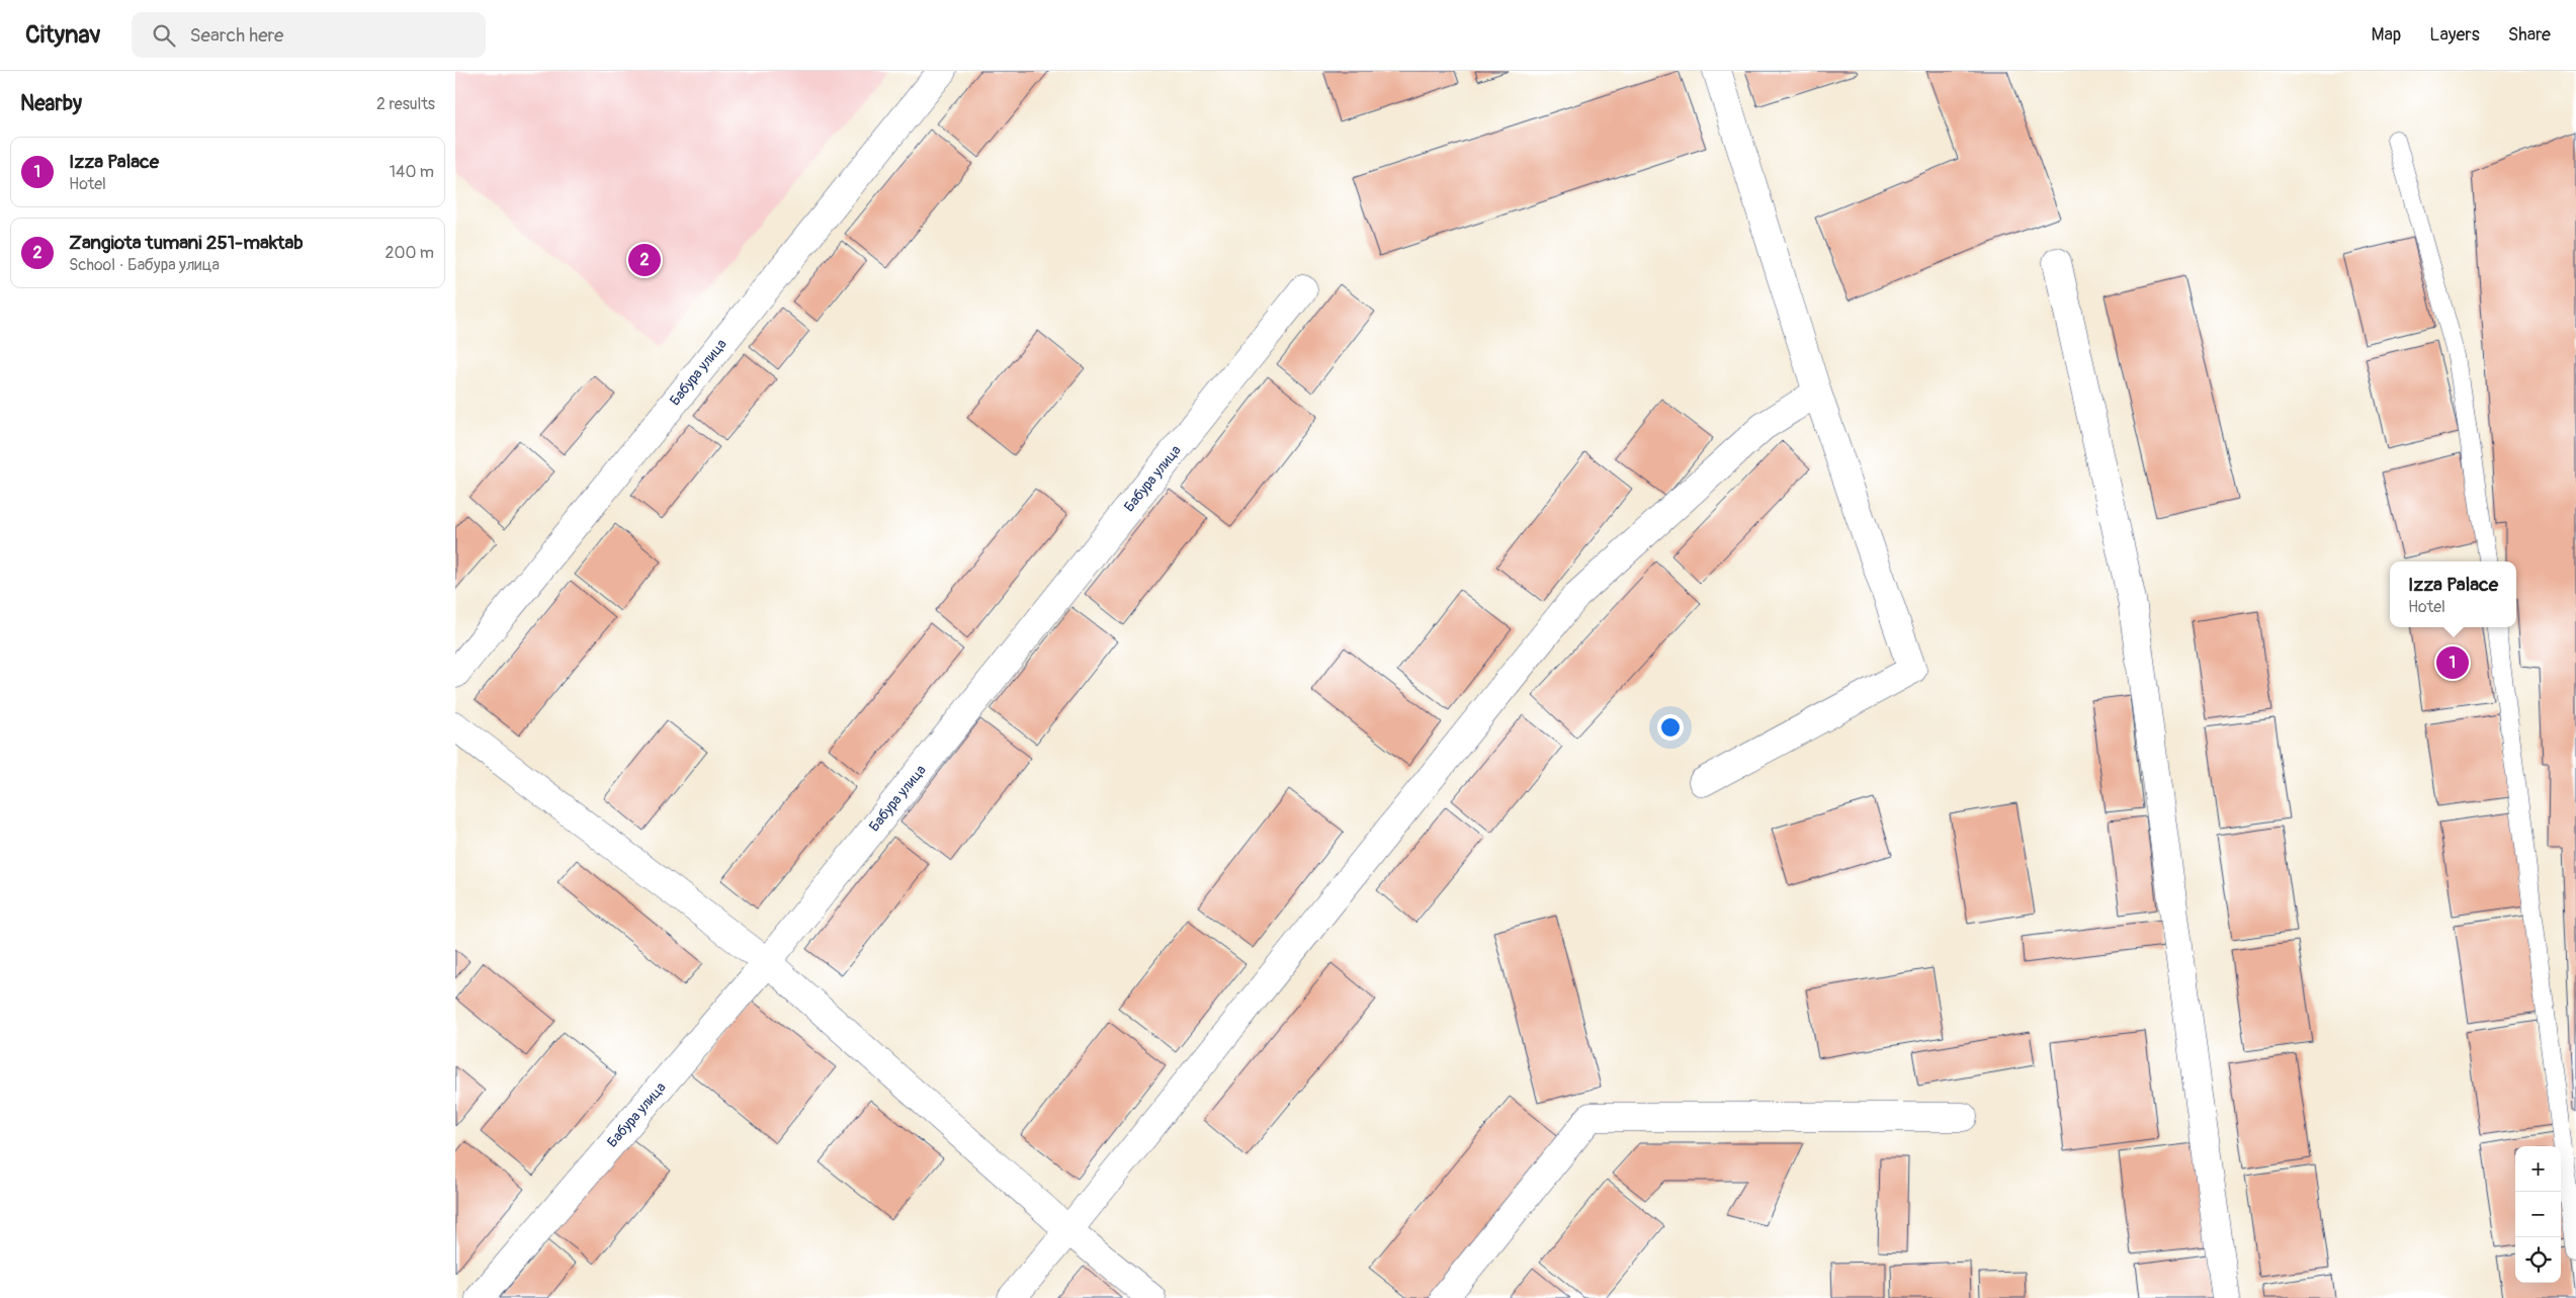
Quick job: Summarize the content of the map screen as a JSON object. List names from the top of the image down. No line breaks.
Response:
{"streets":{"street":["Бабура улица"]},"page":{"header":"Citynav","search":"Search here","nav":["Map","Layers","Share"],"heading":["Nearby","2 results"],"list":[{"mark":"1","name":"Izza Palace","note":"Hotel","value":"140 m"},{"mark":"2","name":"Zangiota tumani 251-maktab","note":"School · Бабура улица","value":"200 m"}],"pins":["2","1"],"popup":["Izza Palace","Hotel"],"map_buttons":["+","−"]}}
